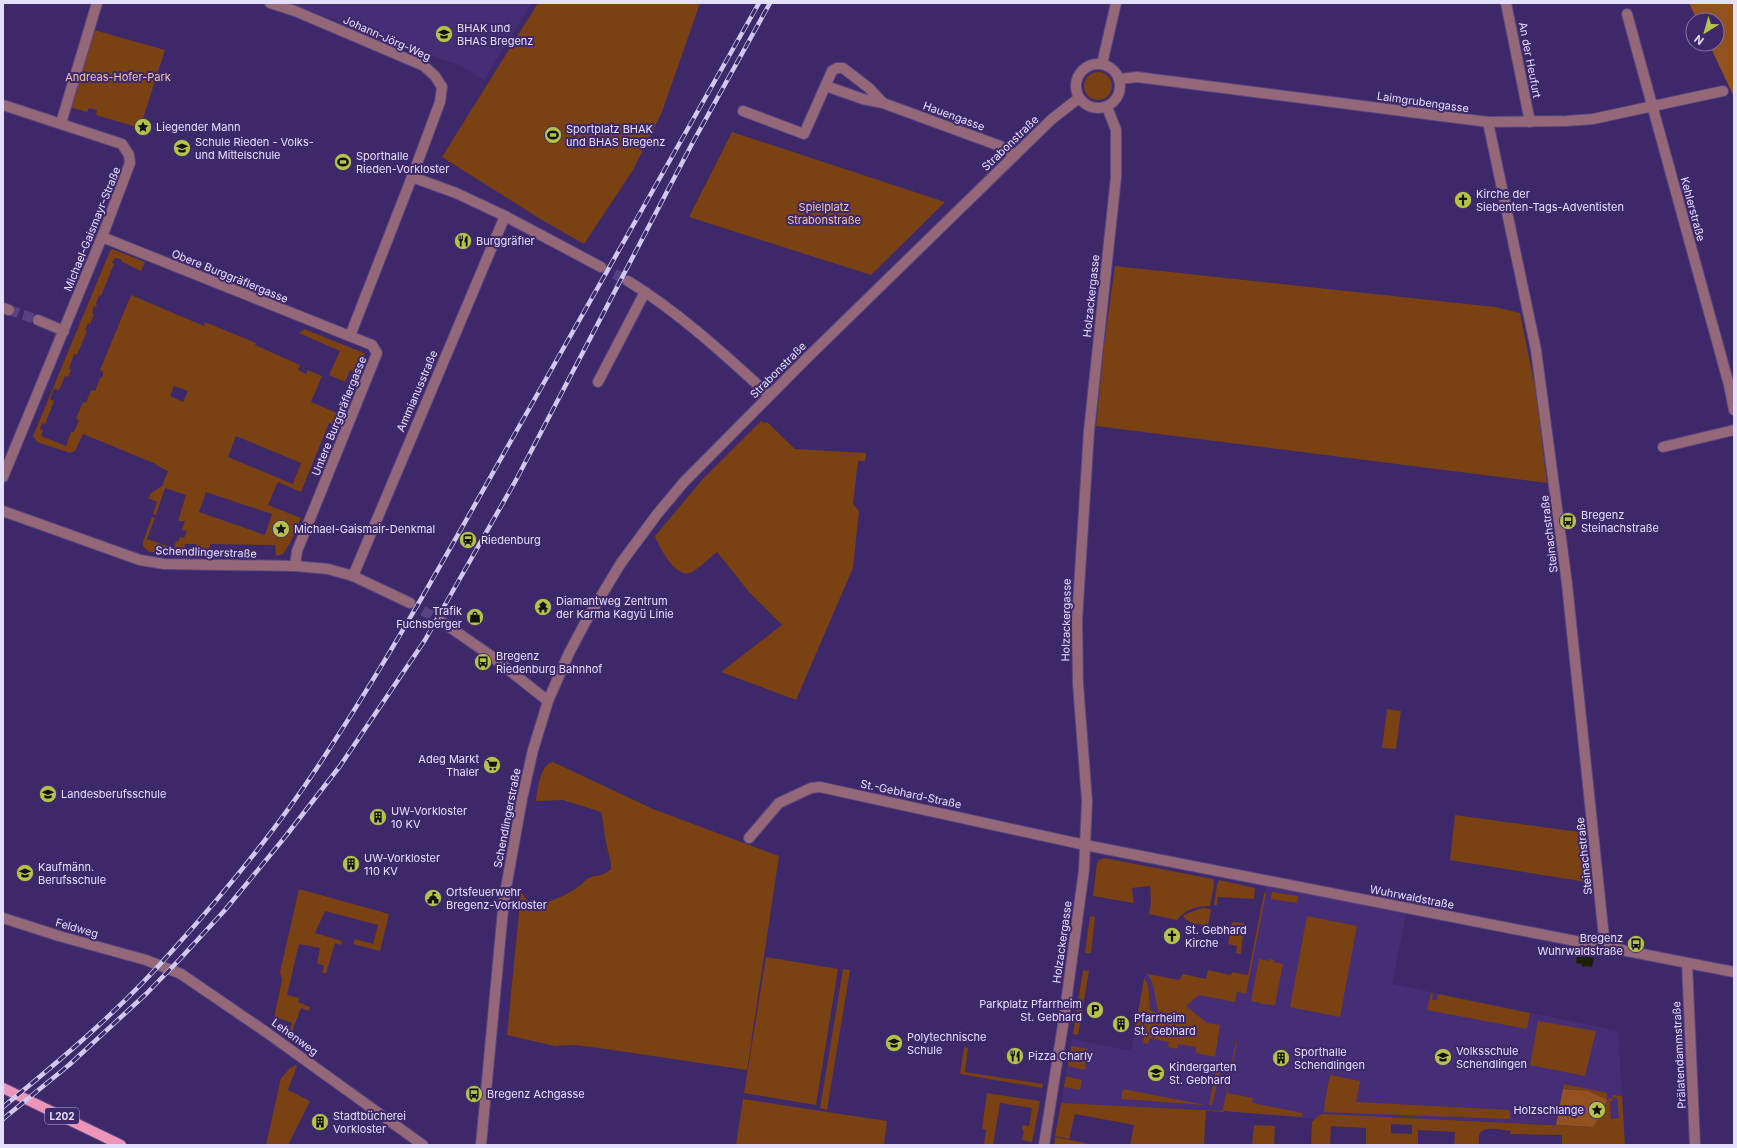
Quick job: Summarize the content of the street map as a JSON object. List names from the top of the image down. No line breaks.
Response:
{"streets":{"main road":["L202"],"street":["Johann-Jörg-Weg","An der Heufurt","Laimgrubengasse","Hauengasse","Strabonstraße","Kehlerstraße","Michael-Gaismayr-Straße","Obere Burggräflergasse","Holzackergasse","Ammianusstraße","Untere Burggräflergasse","Steinachstraße","Schendlingerstraße","St.-Gebhard-Straße","Wuhrwaldstraße","Feldweg","Lehenweg","Prälatendammstraße"]},"crossings":[["An der Heufurt","Laimgrubengasse"],["Laimgrubengasse","Strabonstraße"],["Laimgrubengasse","Kehlerstraße"],["Laimgrubengasse","Holzackergasse"],["Laimgrubengasse","Steinachstraße"],["Hauengasse","Strabonstraße"],["Strabonstraße","Holzackergasse"],["Strabonstraße","Schendlingerstraße"],["Michael-Gaismayr-Straße","Obere Burggräflergasse"],["Obere Burggräflergasse","Untere Burggräflergasse"],["Holzackergasse","St.-Gebhard-Straße"],["Holzackergasse","Wuhrwaldstraße"],["Ammianusstraße","Schendlingerstraße"],["Untere Burggräflergasse","Schendlingerstraße"],["Steinachstraße","Wuhrwaldstraße"],["St.-Gebhard-Straße","Wuhrwaldstraße"],["Wuhrwaldstraße","Prälatendammstraße"],["Feldweg","Lehenweg"]],"parks":["Andreas-Hofer-Park","Spielplatz Strabonstraße"],"places":{"school or university":["BHAK und BHAS Bregenz","Schule Rieden - Volks- und Mittelschule","Landesberufsschule","Kaufmänn. Berufsschule","Polytechnische Schule","Volksschule Schendlingen","Kindergarten St. Gebhard"],"place":["Liegender Mann","Michael-Gaismair-Denkmal","Holzschlange"],"sports":["Sportplatz BHAK und BHAS Bregenz","Sporthalle Rieden-Vorkloster"],"church":["Kirche der Siebenten-Tags-Adventisten","St. Gebhard Kirche"],"restaurant":["Burggräfler","Pizza Charly"],"bus stop":["Bregenz Steinachstraße","Bregenz Riedenburg Bahnhof","Bregenz Wuhrwaldstraße","Bregenz Achgasse"],"station":["Riedenburg"],"temple":["Diamantweg Zentrum der Karma Kagyü Linie"],"shop":["Trafik Fuchsberger"],"supermarket":["Adeg Markt Thaler"],"building":["UW-Vorkloster 10 KV","UW-Vorkloster 110 KV","Pfarrheim St. Gebhard","Sporthalle Schendlingen","Stadtbücherei Vorkloster"],"public building":["Ortsfeuerwehr Bregenz-Vorkloster"],"parking":["Parkplatz Pfarrheim St. Gebhard"]},"north":"bottom left"}
